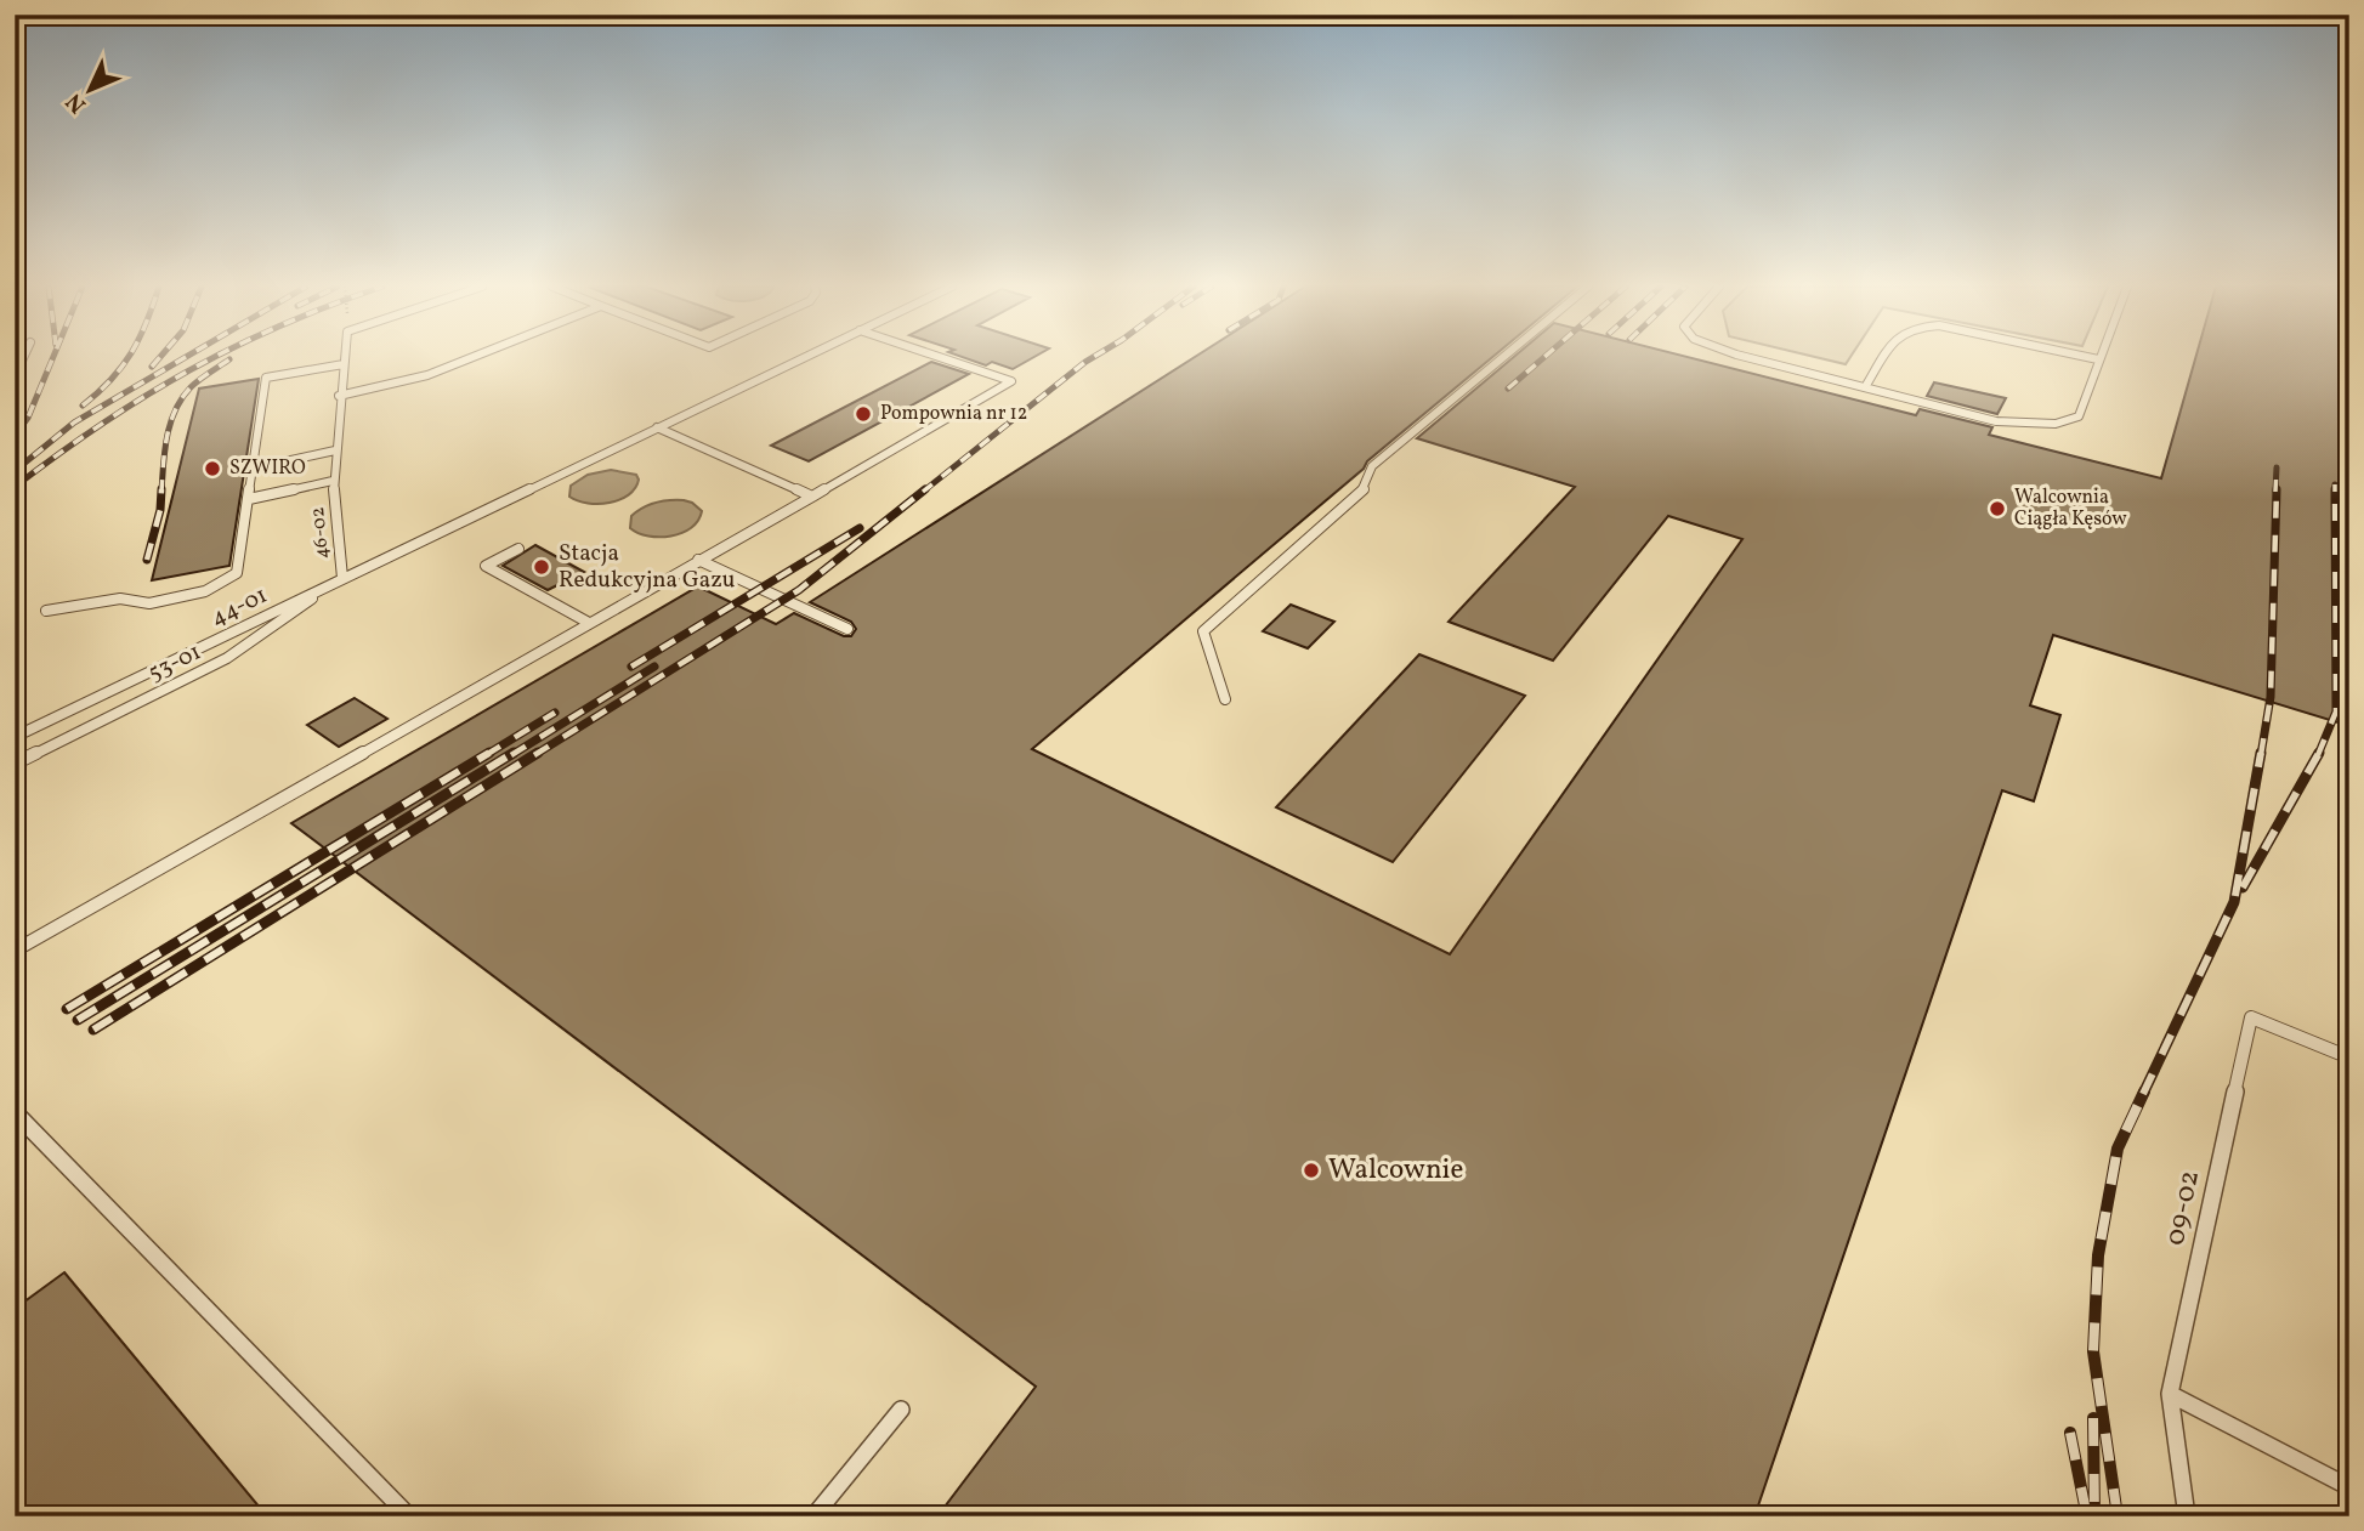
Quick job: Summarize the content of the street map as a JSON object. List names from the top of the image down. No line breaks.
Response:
{"streets":{"lane":["46-02","44-01","53-01","09-02"]},"crossings":[["46-02","44-01"],["46-02","53-01"],["44-01","53-01"]],"places":["Pompownia nr 12","SZWIRO","Walcownia Ciągła Kęsów","Stacja Redukcyjna Gazu","Walcownie"],"north":"bottom left"}
